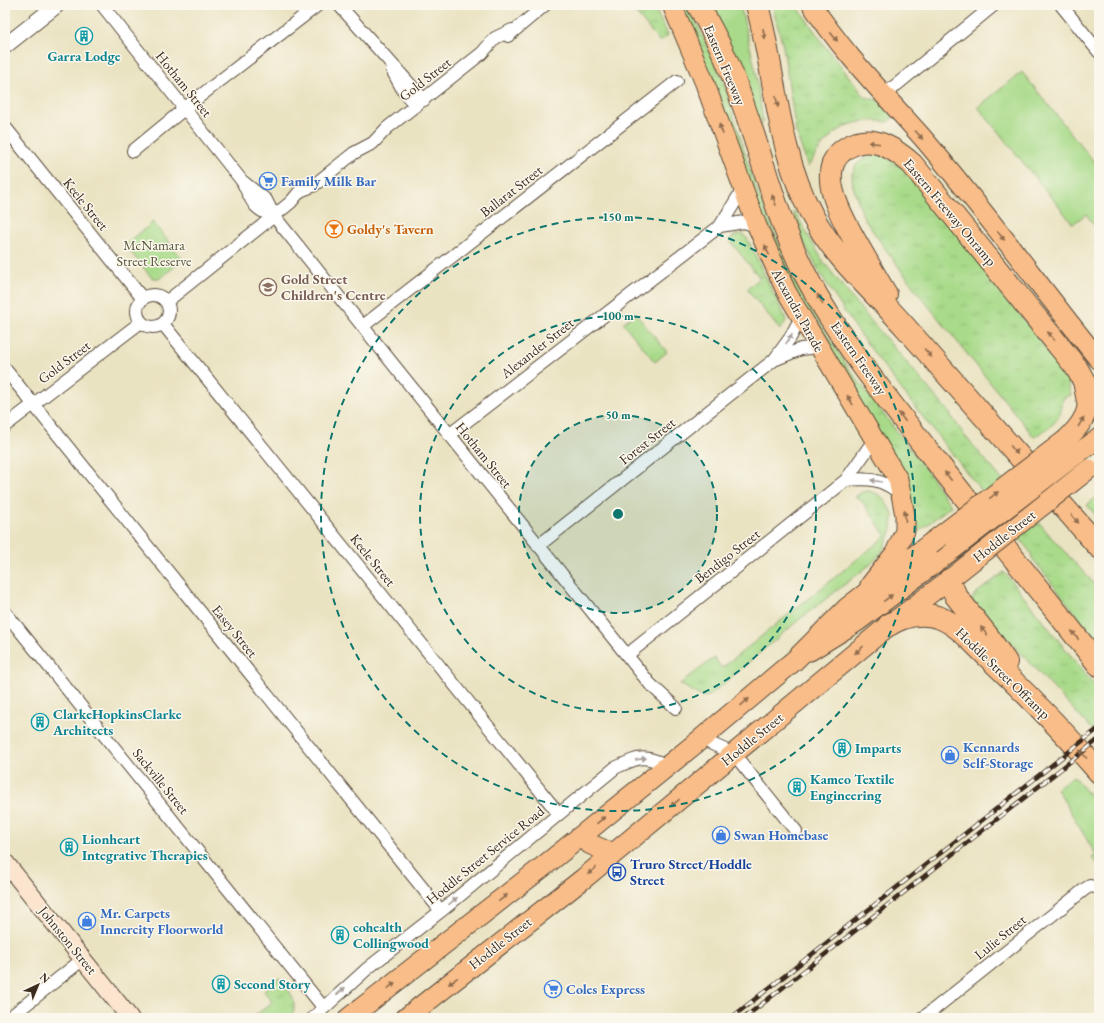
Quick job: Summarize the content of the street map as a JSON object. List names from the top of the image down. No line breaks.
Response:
{"streets":{"highway":["Eastern Freeway","Eastern Freeway Onramp","Hoddle Street","Hoddle Street Offramp"],"main road":["Alexandra Parade","Johnston Street"],"street":["Gold Street","Hotham Street","Ballarat Street","Keele Street","Alexander Street","Forest Street","Bendigo Street","Easey Street","Sackville Street","Hoddle Street Service Road","Lulie Street"]},"crossings":[["Gold Street","Hotham Street"],["Gold Street","Keele Street"],["Gold Street","Easey Street"],["Hotham Street","Ballarat Street"],["Hotham Street","Alexander Street"],["Hotham Street","Forest Street"],["Hotham Street","Bendigo Street"],["Keele Street","Hoddle Street Service Road"],["Eastern Freeway Onramp","Hoddle Street"],["Alexandra Parade","Alexander Street"],["Alexandra Parade","Forest Street"],["Alexandra Parade","Hoddle Street"],["Alexandra Parade","Bendigo Street"],["Hoddle Street","Hoddle Street Offramp"],["Hoddle Street","Hoddle Street Service Road"],["Easey Street","Hoddle Street Service Road"],["Sackville Street","Hoddle Street Service Road"]],"one_way":["Alexandra Parade","Hoddle Street Offramp","Hoddle Street Service Road"],"parks":["McNamara Street Reserve"],"places":{"building":["Garra Lodge","ClarkeHopkinsClarke Architects","Imparts","Kameo Textile Engineering","Lionheart Integrative Therapies","cohealth Collingwood","Second Story"],"supermarket":["Family Milk Bar","Coles Express"],"bar":["Goldy's Tavern"],"school or university":["Gold Street Children's Centre"],"shop":["Kennards Self-Storage","Swan Homebase","Mr. Carpets Innercity Floorworld"],"bus stop":["Truro Street/Hoddle Street"]},"north":"top right","rings":["150 m","100 m","50 m"]}
